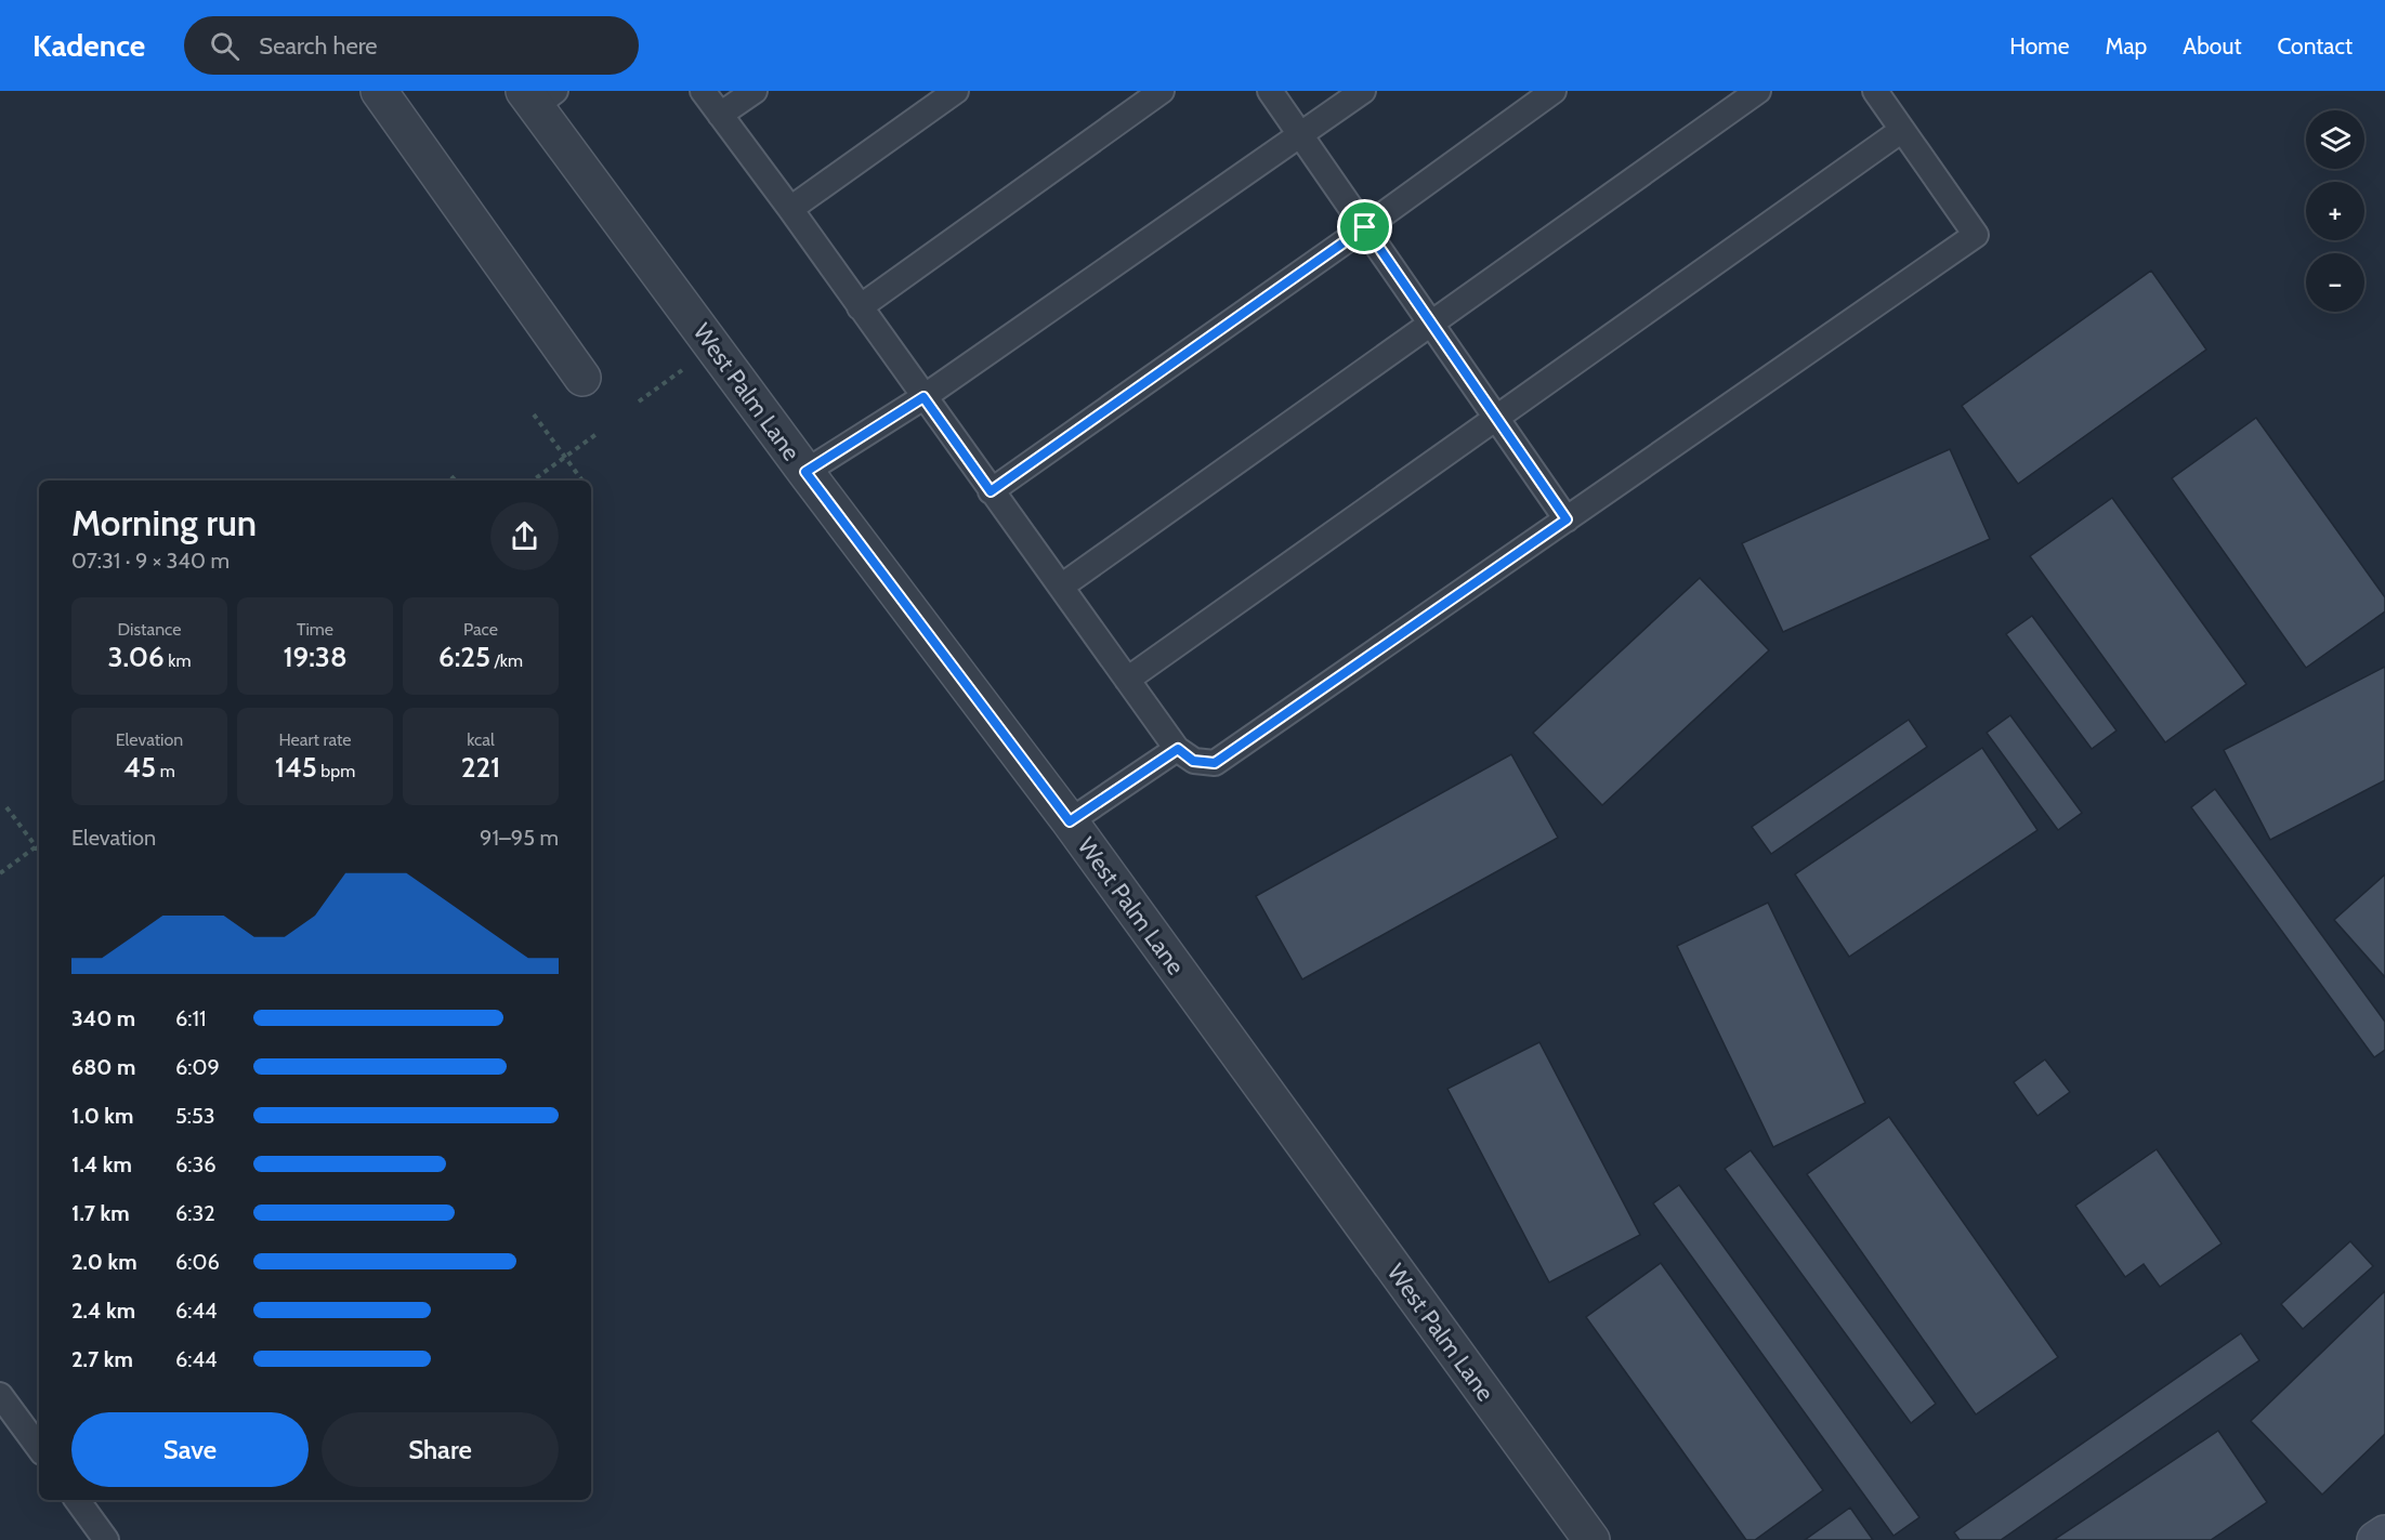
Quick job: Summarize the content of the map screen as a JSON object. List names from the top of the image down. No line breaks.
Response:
{"streets":{"street":["West Palm Lane"]},"page":{"header":"Kadence","search":"Search here","nav":["Home","Map","About","Contact"],"map_buttons":["+","−"],"heading":["Morning run","07:31 · 9 × 340 m"],"stats":[["Distance","3.06 km"],["Time","19:38"],["Pace","6:25 /km"],["Elevation","45 m"],["Heart rate","145 bpm"],["kcal","221"]],"chart":["Elevation","91–95 m"],"list":[{"name":"340 m","note":"6:11"},{"name":"680 m","note":"6:09"},{"name":"1.0 km","note":"5:53"},{"name":"1.4 km","note":"6:36"},{"name":"1.7 km","note":"6:32"},{"name":"2.0 km","note":"6:06"},{"name":"2.4 km","note":"6:44"},{"name":"2.7 km","note":"6:44"}],"buttons":["Save","Share"]}}
